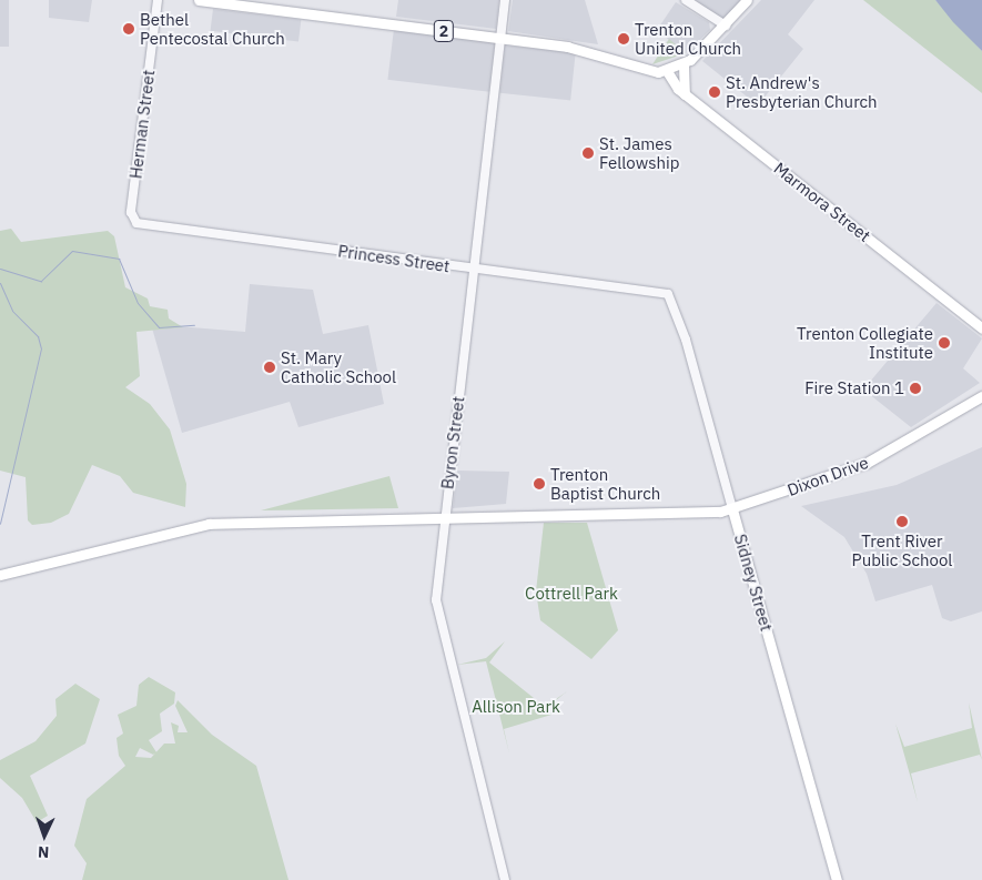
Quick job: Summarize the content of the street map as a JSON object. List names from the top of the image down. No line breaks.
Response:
{"streets":{"main road":["2","Marmora Street","Dixon Drive","Sidney Street"],"street":["Herman Street","Princess Street","Byron Street"]},"crossings":[["2","Marmora Street"],["2","Byron Street"],["Herman Street","Princess Street"],["Princess Street","Byron Street"],["Princess Street","Sidney Street"],["Byron Street","Dixon Drive"],["Dixon Drive","Sidney Street"]],"parks":["Cottrell Park","Allison Park"],"places":["Bethel Pentecostal Church","Trenton United Church","St. Andrew's Presbyterian Church","St. James Fellowship","Trenton Collegiate Institute","St. Mary Catholic School","Fire Station 1","Trenton Baptist Church","Trent River Public School"],"north":"bottom"}
